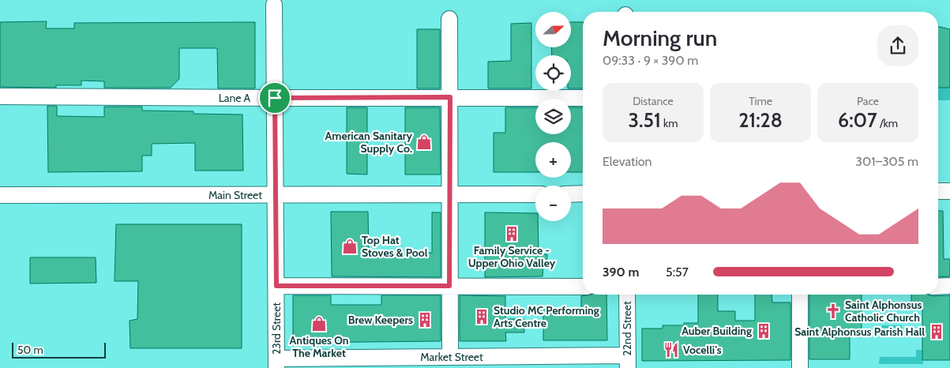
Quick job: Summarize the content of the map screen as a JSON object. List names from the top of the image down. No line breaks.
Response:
{"streets":{"street":["Lane A","Main Street","23rd Street","22nd Street","Market Street"]},"crossings":[["Lane A","23rd Street"],["Main Street","23rd Street"],["23rd Street","Market Street"],["22nd Street","Market Street"]],"places":{"shop":["American Sanitary Supply Co.","Top Hat Stoves & Pool","Antiques On The Market"],"building":["Family Service - Upper Ohio Valley","Studio MC Performing Arts Centre","Brew Keepers","Auber Building","Saint Alphonsus Parish Hall"],"church":["Saint Alphonsus Catholic Church"],"restaurant":["Vocelli's"]},"scale_bar":"50 m","north":"right","page":{"map_buttons":["+","−"],"heading":["Morning run","09:33 · 9 × 390 m"],"stats":[["Distance","3.51 km"],["Time","21:28"],["Pace","6:07 /km"]],"chart":["Elevation","301–305 m"],"list":[{"name":"390 m","note":"5:57"}],"scale":"50 m"}}
